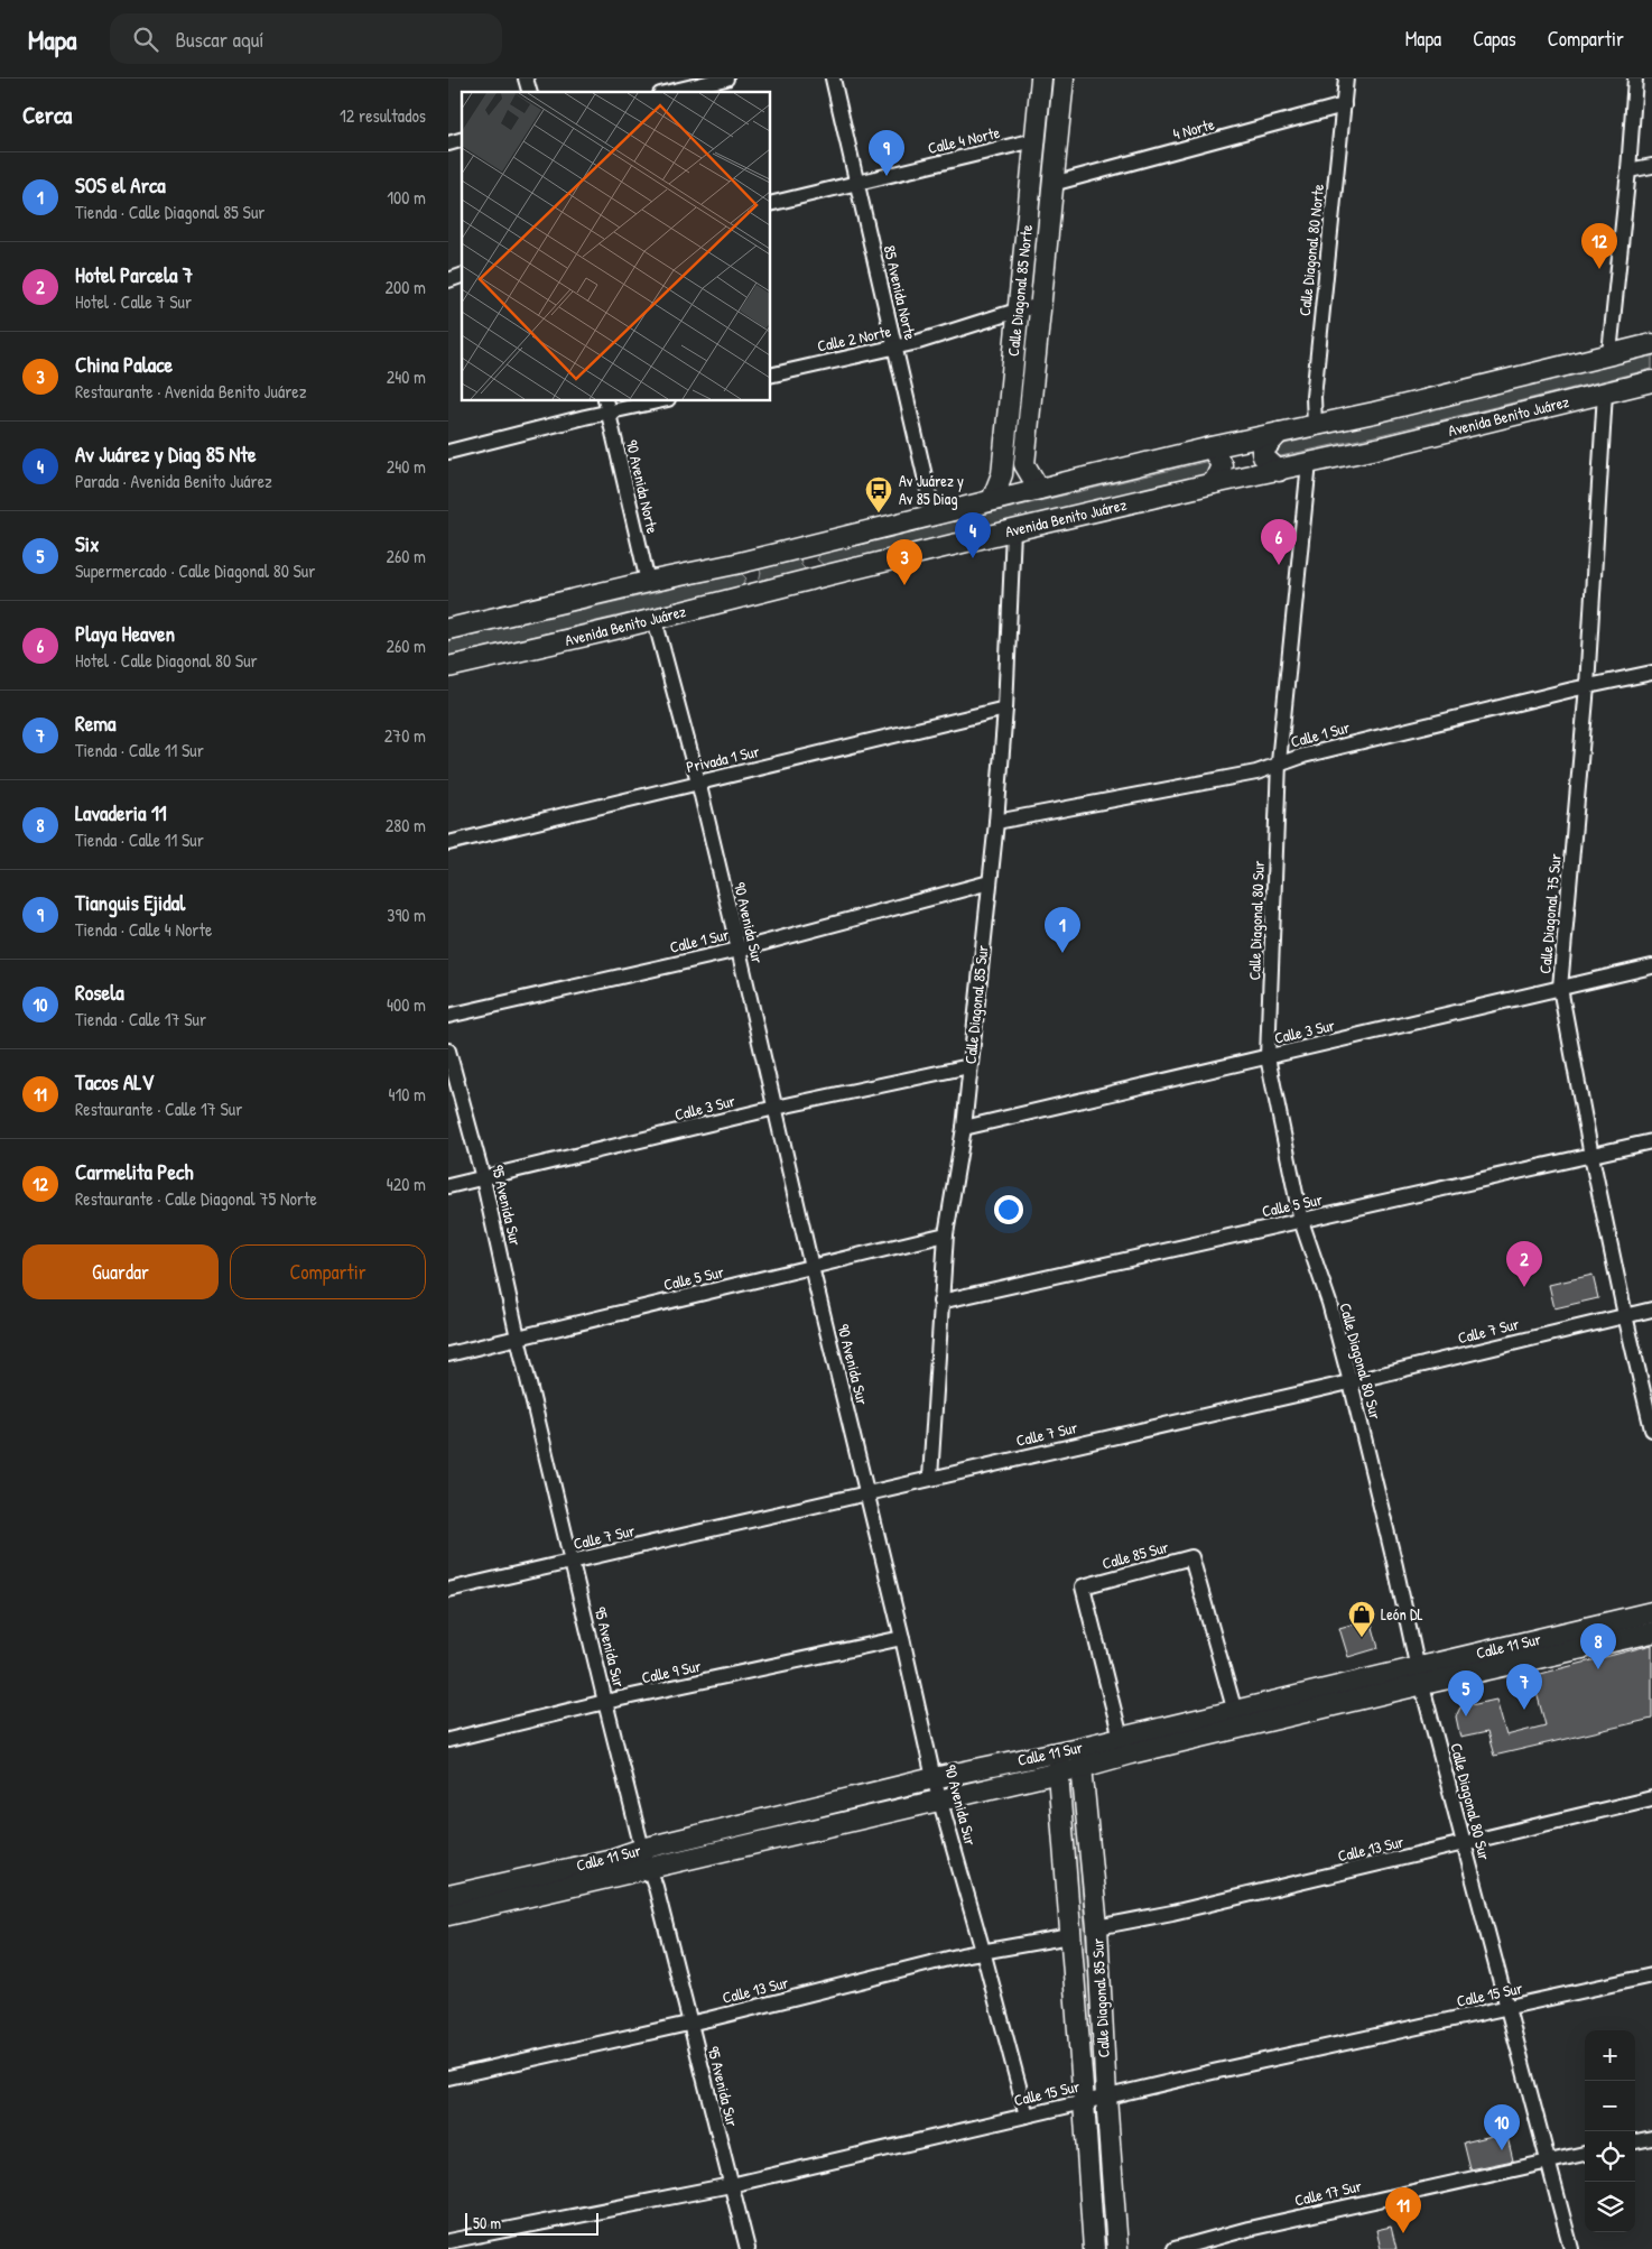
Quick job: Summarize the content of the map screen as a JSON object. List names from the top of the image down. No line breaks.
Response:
{"streets":{"main road":["Calle Diagonal 85 Norte","Avenida Benito Juárez","Calle Diagonal 85 Sur","Calle 11 Sur"],"street":["4 Norte","Calle 4 Norte","Calle Diagonal 80 Norte","85 Avenida Norte","Calle 2 Norte","90 Avenida Norte","Calle 1 Sur","Privada 1 Sur","Calle Diagonal 75 Sur","Calle Diagonal 80 Sur","90 Avenida Sur","Calle 3 Sur","95 Avenida Sur","Calle 5 Sur","Calle 7 Sur","Calle 85 Sur","Calle 9 Sur","Calle 13 Sur","Calle 15 Sur","Calle 17 Sur"]},"crossings":[["4 Norte","Calle Diagonal 80 Norte"],["4 Norte","Calle Diagonal 85 Norte"],["Calle 4 Norte","Calle Diagonal 85 Norte"],["Calle 4 Norte","85 Avenida Norte"],["Calle Diagonal 85 Norte","Calle 2 Norte"],["85 Avenida Norte","Calle 2 Norte"],["Avenida Benito Juárez","Calle Diagonal 75 Sur"],["Avenida Benito Juárez","Calle Diagonal 80 Sur"],["Avenida Benito Juárez","90 Avenida Sur"],["Avenida Benito Juárez","Calle Diagonal 85 Sur"],["Calle 1 Sur","Calle Diagonal 75 Sur"],["Calle 1 Sur","Calle Diagonal 80 Sur"],["Calle 1 Sur","90 Avenida Sur"],["Calle 1 Sur","Calle Diagonal 85 Sur"],["Privada 1 Sur","90 Avenida Sur"],["Privada 1 Sur","Calle Diagonal 85 Sur"],["Calle Diagonal 75 Sur","Calle 3 Sur"],["Calle Diagonal 75 Sur","Calle 5 Sur"],["Calle Diagonal 75 Sur","Calle 7 Sur"],["Calle Diagonal 80 Sur","Calle 3 Sur"],["Calle Diagonal 80 Sur","Calle 5 Sur"],["Calle Diagonal 80 Sur","Calle 7 Sur"],["Calle Diagonal 80 Sur","Calle 11 Sur"],["Calle Diagonal 80 Sur","Calle 13 Sur"],["Calle Diagonal 80 Sur","Calle 15 Sur"],["Calle Diagonal 80 Sur","Calle 17 Sur"],["90 Avenida Sur","Calle 3 Sur"],["90 Avenida Sur","Calle 5 Sur"],["90 Avenida Sur","Calle 7 Sur"],["90 Avenida Sur","Calle 11 Sur"],["90 Avenida Sur","Calle 9 Sur"],["90 Avenida Sur","Calle 13 Sur"],["90 Avenida Sur","Calle 15 Sur"],["Calle Diagonal 85 Sur","Calle 3 Sur"],["Calle Diagonal 85 Sur","Calle 5 Sur"],["Calle Diagonal 85 Sur","Calle 7 Sur"],["Calle Diagonal 85 Sur","Calle 11 Sur"],["Calle Diagonal 85 Sur","Calle 13 Sur"],["Calle Diagonal 85 Sur","Calle 15 Sur"],["Calle 3 Sur","95 Avenida Sur"],["95 Avenida Sur","Calle 5 Sur"],["95 Avenida Sur","Calle 7 Sur"],["95 Avenida Sur","Calle 11 Sur"],["95 Avenida Sur","Calle 9 Sur"],["95 Avenida Sur","Calle 13 Sur"],["95 Avenida Sur","Calle 15 Sur"],["Calle 85 Sur","Calle 11 Sur"]],"places":{"bus stop":["Av Juárez y Av 85 Diag"],"shop":["León DL"]},"scale_bar":"50 m","page":{"header":"Mapa","search":"Buscar aquí","nav":["Mapa","Capas","Compartir"],"heading":["Cerca","12 resultados"],"pins":["9","12","4","6","3","1","2","8","7","5","10","11"],"list":[{"mark":"1","name":"SOS el Arca","note":"Tienda · Calle Diagonal 85 Sur","value":"100 m"},{"mark":"2","name":"Hotel Parcela 7","note":"Hotel · Calle 7 Sur","value":"200 m"},{"mark":"3","name":"China Palace","note":"Restaurante · Avenida Benito Juárez","value":"240 m"},{"mark":"4","name":"Av Juárez y Diag 85 Nte","note":"Parada · Avenida Benito Juárez","value":"240 m"},{"mark":"5","name":"Six","note":"Supermercado · Calle Diagonal 80 Sur","value":"260 m"},{"mark":"6","name":"Playa Heaven","note":"Hotel · Calle Diagonal 80 Sur","value":"260 m"},{"mark":"7","name":"Rema","note":"Tienda · Calle 11 Sur","value":"270 m"},{"mark":"8","name":"Lavaderia 11","note":"Tienda · Calle 11 Sur","value":"280 m"},{"mark":"9","name":"Tianguis Ejidal","note":"Tienda · Calle 4 Norte","value":"390 m"},{"mark":"10","name":"Rosela","note":"Tienda · Calle 17 Sur","value":"400 m"},{"mark":"11","name":"Tacos ALV","note":"Restaurante · Calle 17 Sur","value":"410 m"},{"mark":"12","name":"Carmelita Pech","note":"Restaurante · Calle Diagonal 75 Norte","value":"420 m"}],"buttons":["Guardar","Compartir"],"map_buttons":["+","−"],"scale":"50 m"}}
